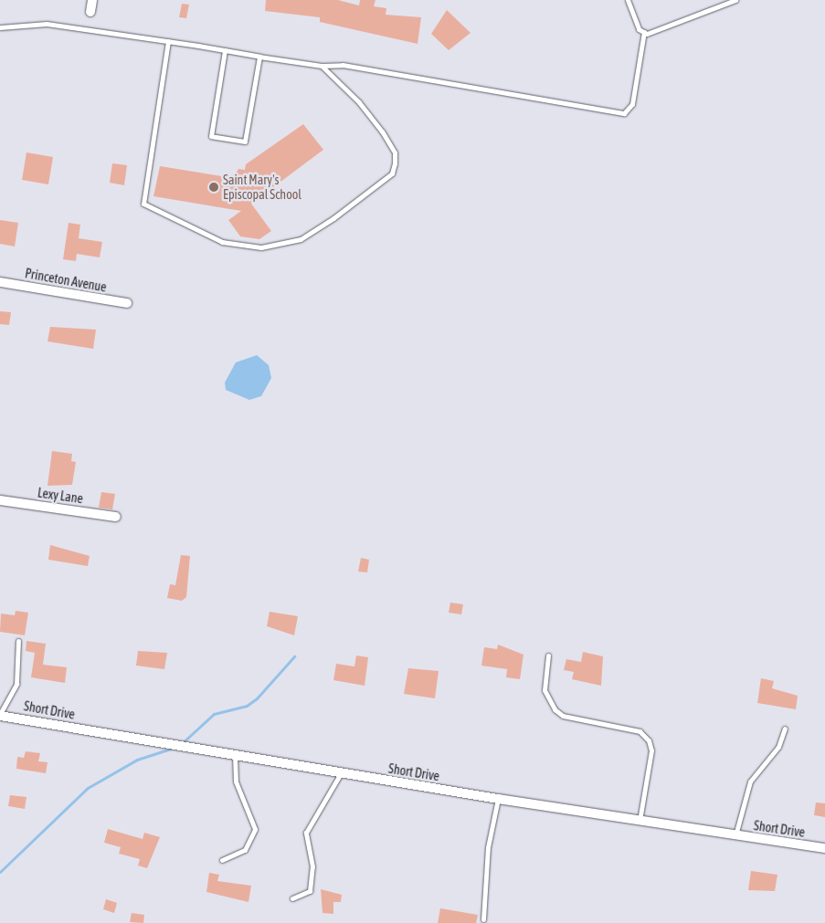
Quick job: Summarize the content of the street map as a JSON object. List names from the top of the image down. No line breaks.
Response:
{"streets":{"street":["Princeton Avenue","Lexy Lane","Short Drive"]},"places":["Saint Mary's Episcopal School"]}
